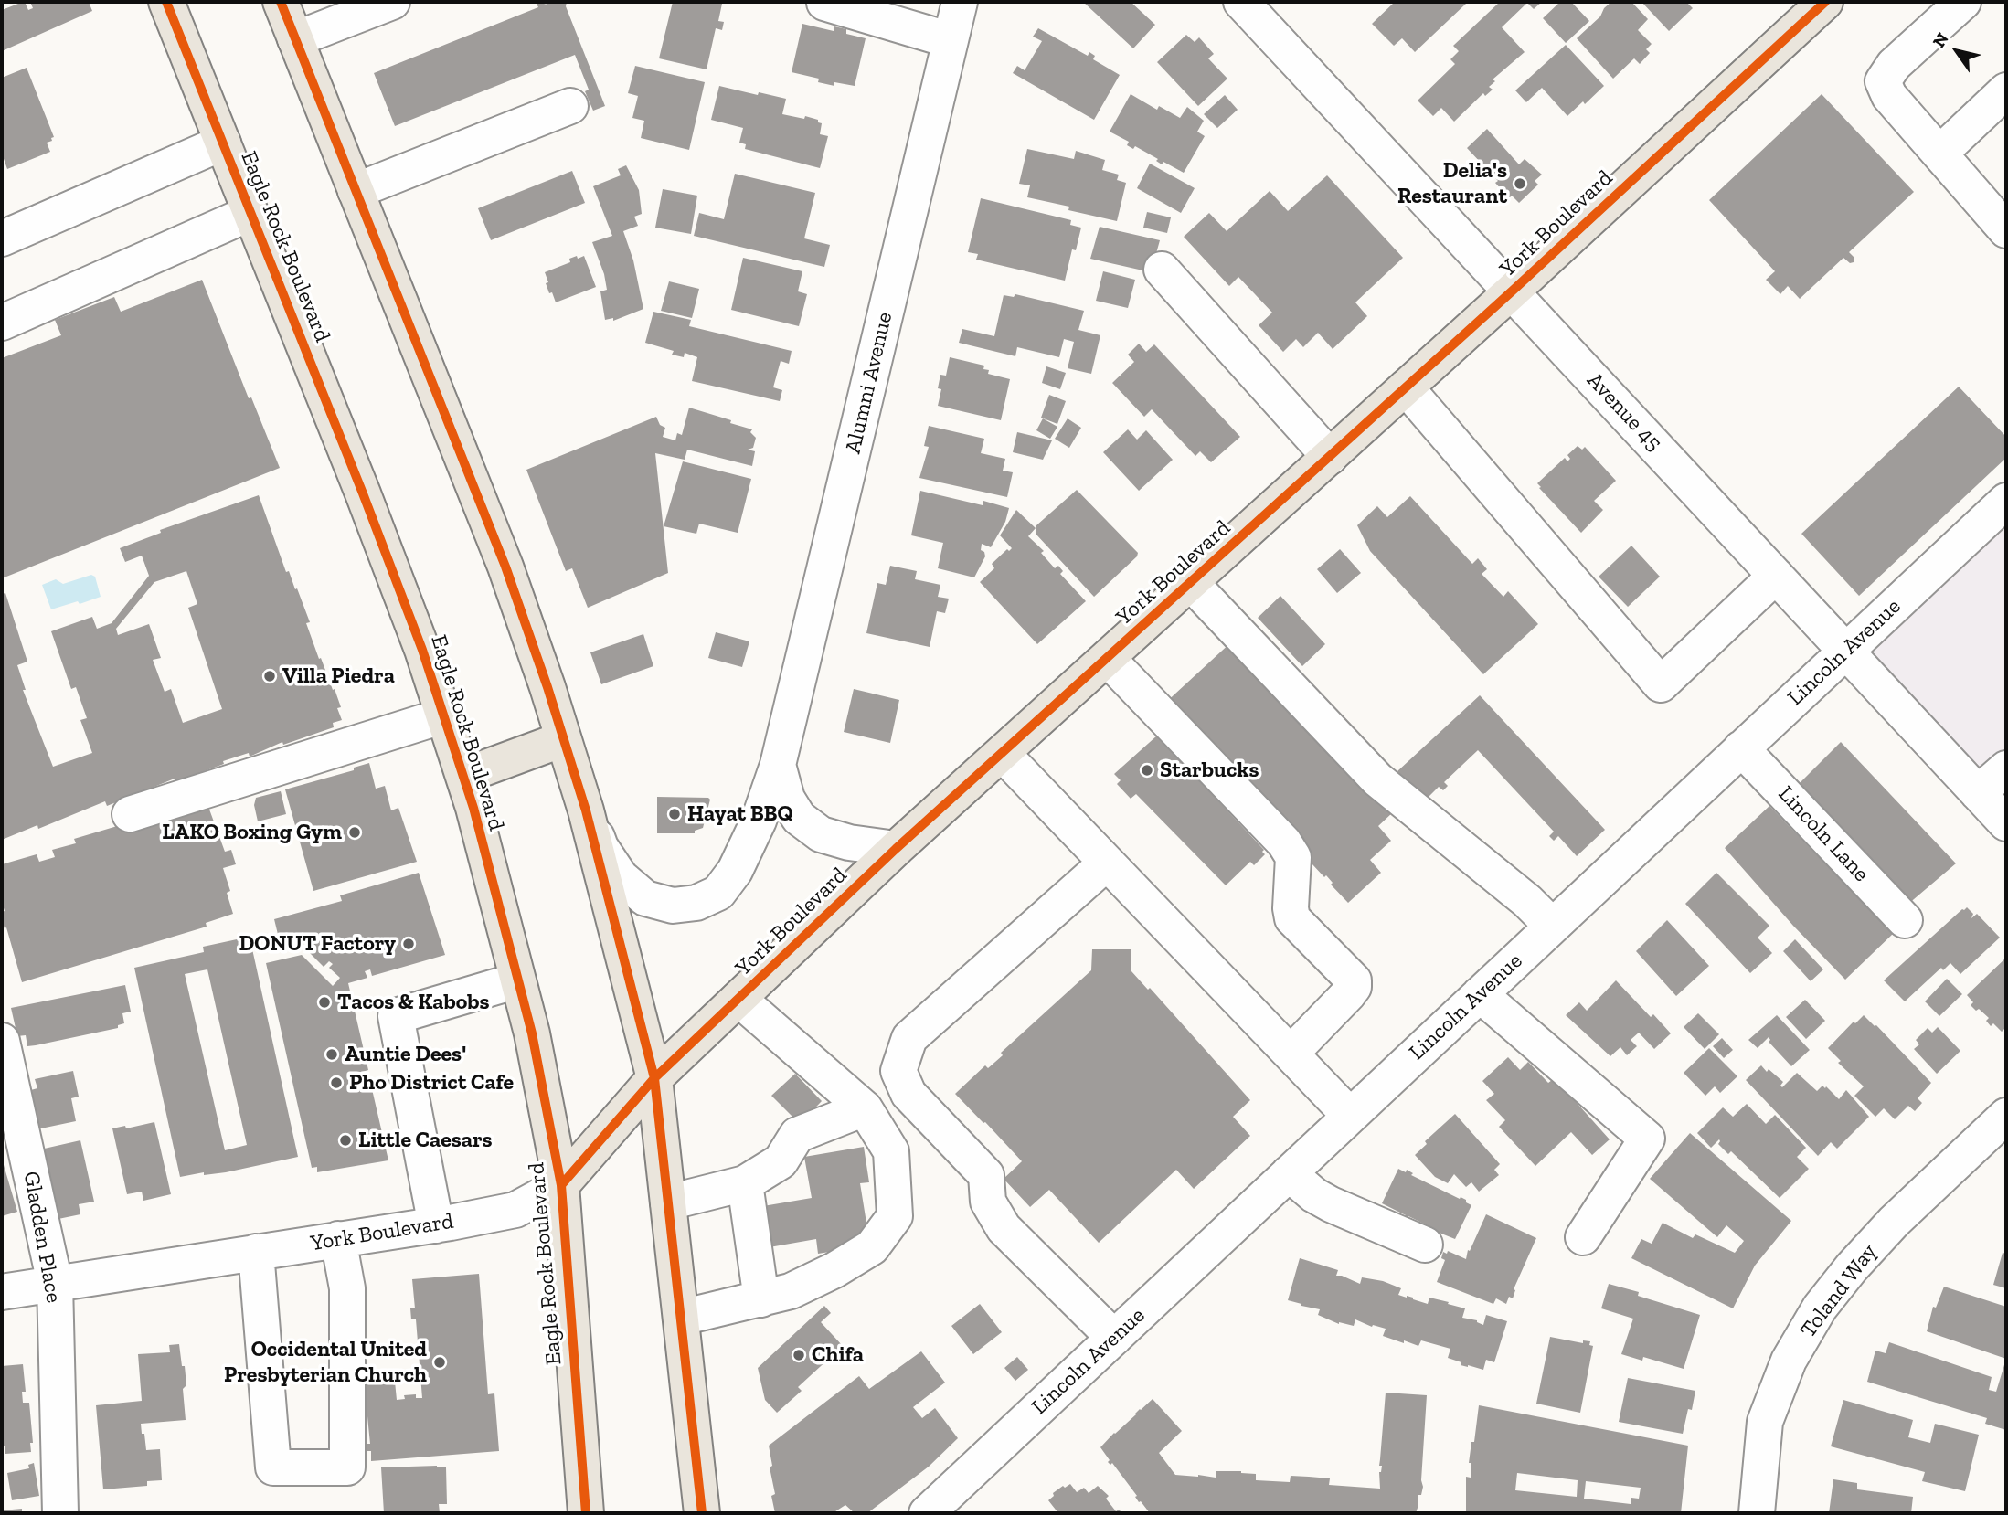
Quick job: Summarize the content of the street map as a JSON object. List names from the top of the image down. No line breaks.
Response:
{"streets":{"main road":["York Boulevard","Eagle Rock Boulevard"],"street":["Alumni Avenue","Avenue 45","Lincoln Avenue","Lincoln Lane","Gladden Place","Toland Way"]},"crossings":[["York Boulevard","Eagle Rock Boulevard"],["York Boulevard","Alumni Avenue"],["York Boulevard","Avenue 45"],["York Boulevard","Gladden Place"],["Avenue 45","Lincoln Avenue"],["Lincoln Avenue","Lincoln Lane"]],"places":["Delia's Restaurant","Villa Piedra","Starbucks","Hayat BBQ","LAKO Boxing Gym","DONUT Factory","Tacos & Kabobs","Auntie Dees'","Pho District Cafe","Little Caesars","Chifa","Occidental United Presbyterian Church"],"north":"top left"}
